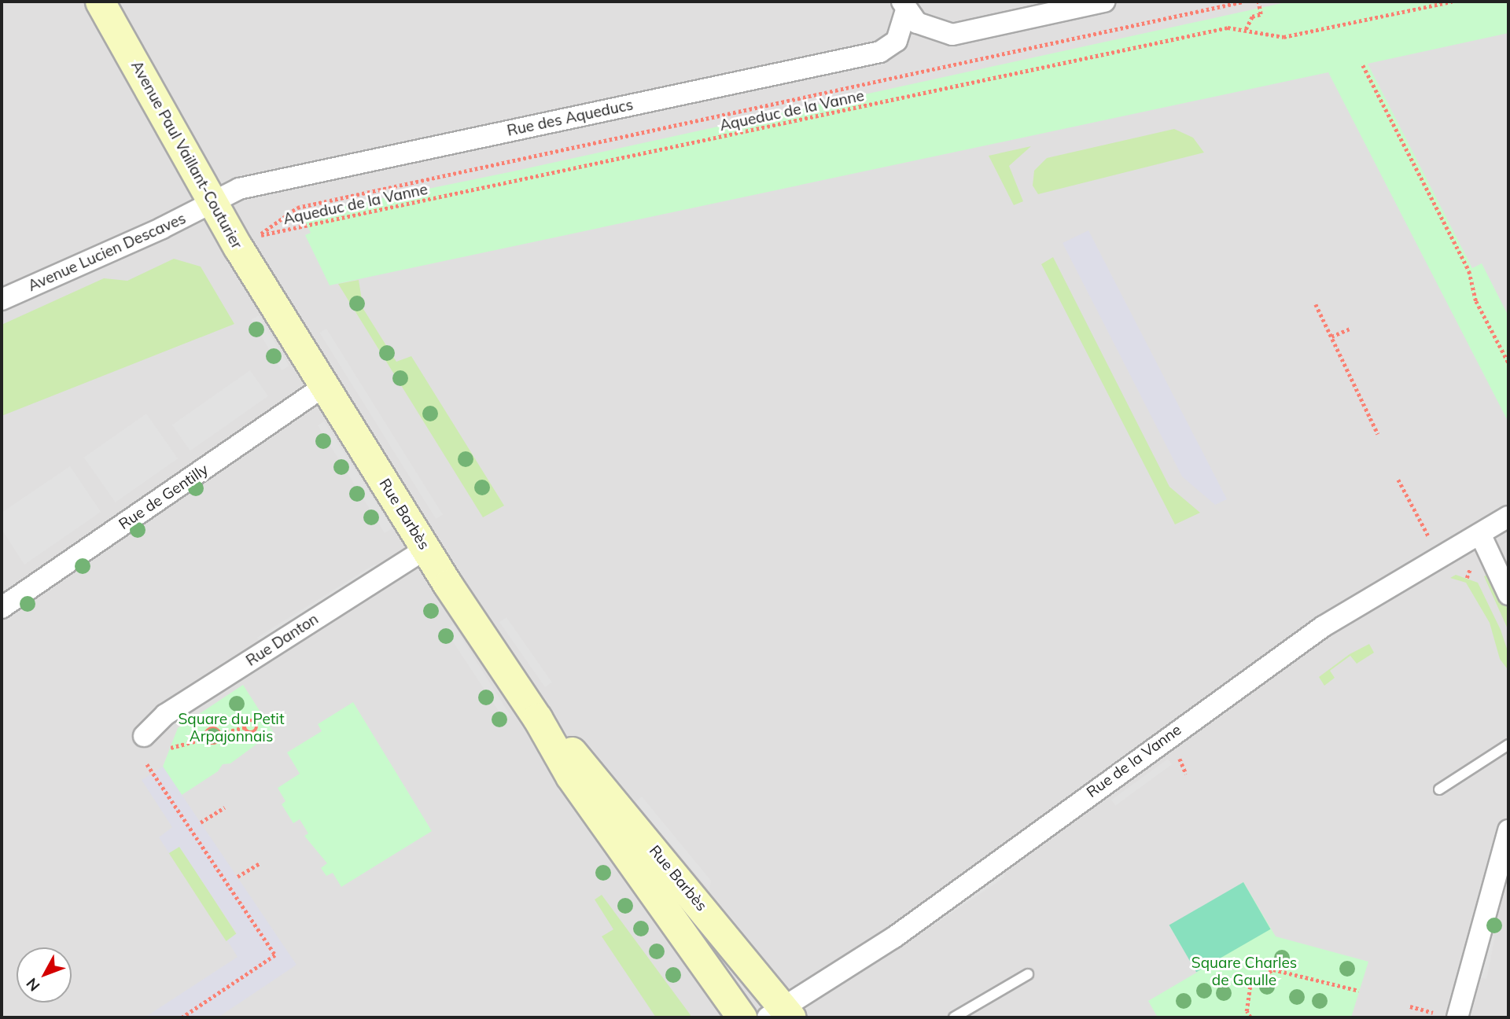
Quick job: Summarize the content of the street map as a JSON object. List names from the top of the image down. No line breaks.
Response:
{"streets":{"main road":["Avenue Paul Vaillant-Couturier","Rue Barbès"],"street":["Rue des Aqueducs","Avenue Lucien Descaves","Rue de Gentilly","Rue Danton","Rue de la Vanne"],"path":["Aqueduc de la Vanne"]},"crossings":[["Rue des Aqueducs","Avenue Paul Vaillant-Couturier"],["Rue des Aqueducs","Avenue Lucien Descaves"],["Avenue Paul Vaillant-Couturier","Avenue Lucien Descaves"],["Avenue Paul Vaillant-Couturier","Rue Barbès"],["Rue de Gentilly","Rue Barbès"],["Rue Barbès","Rue Danton"],["Rue Barbès","Rue de la Vanne"]],"parks":["Square du Petit Arpajonnais","Square Charles de Gaulle"],"north":"bottom left"}
